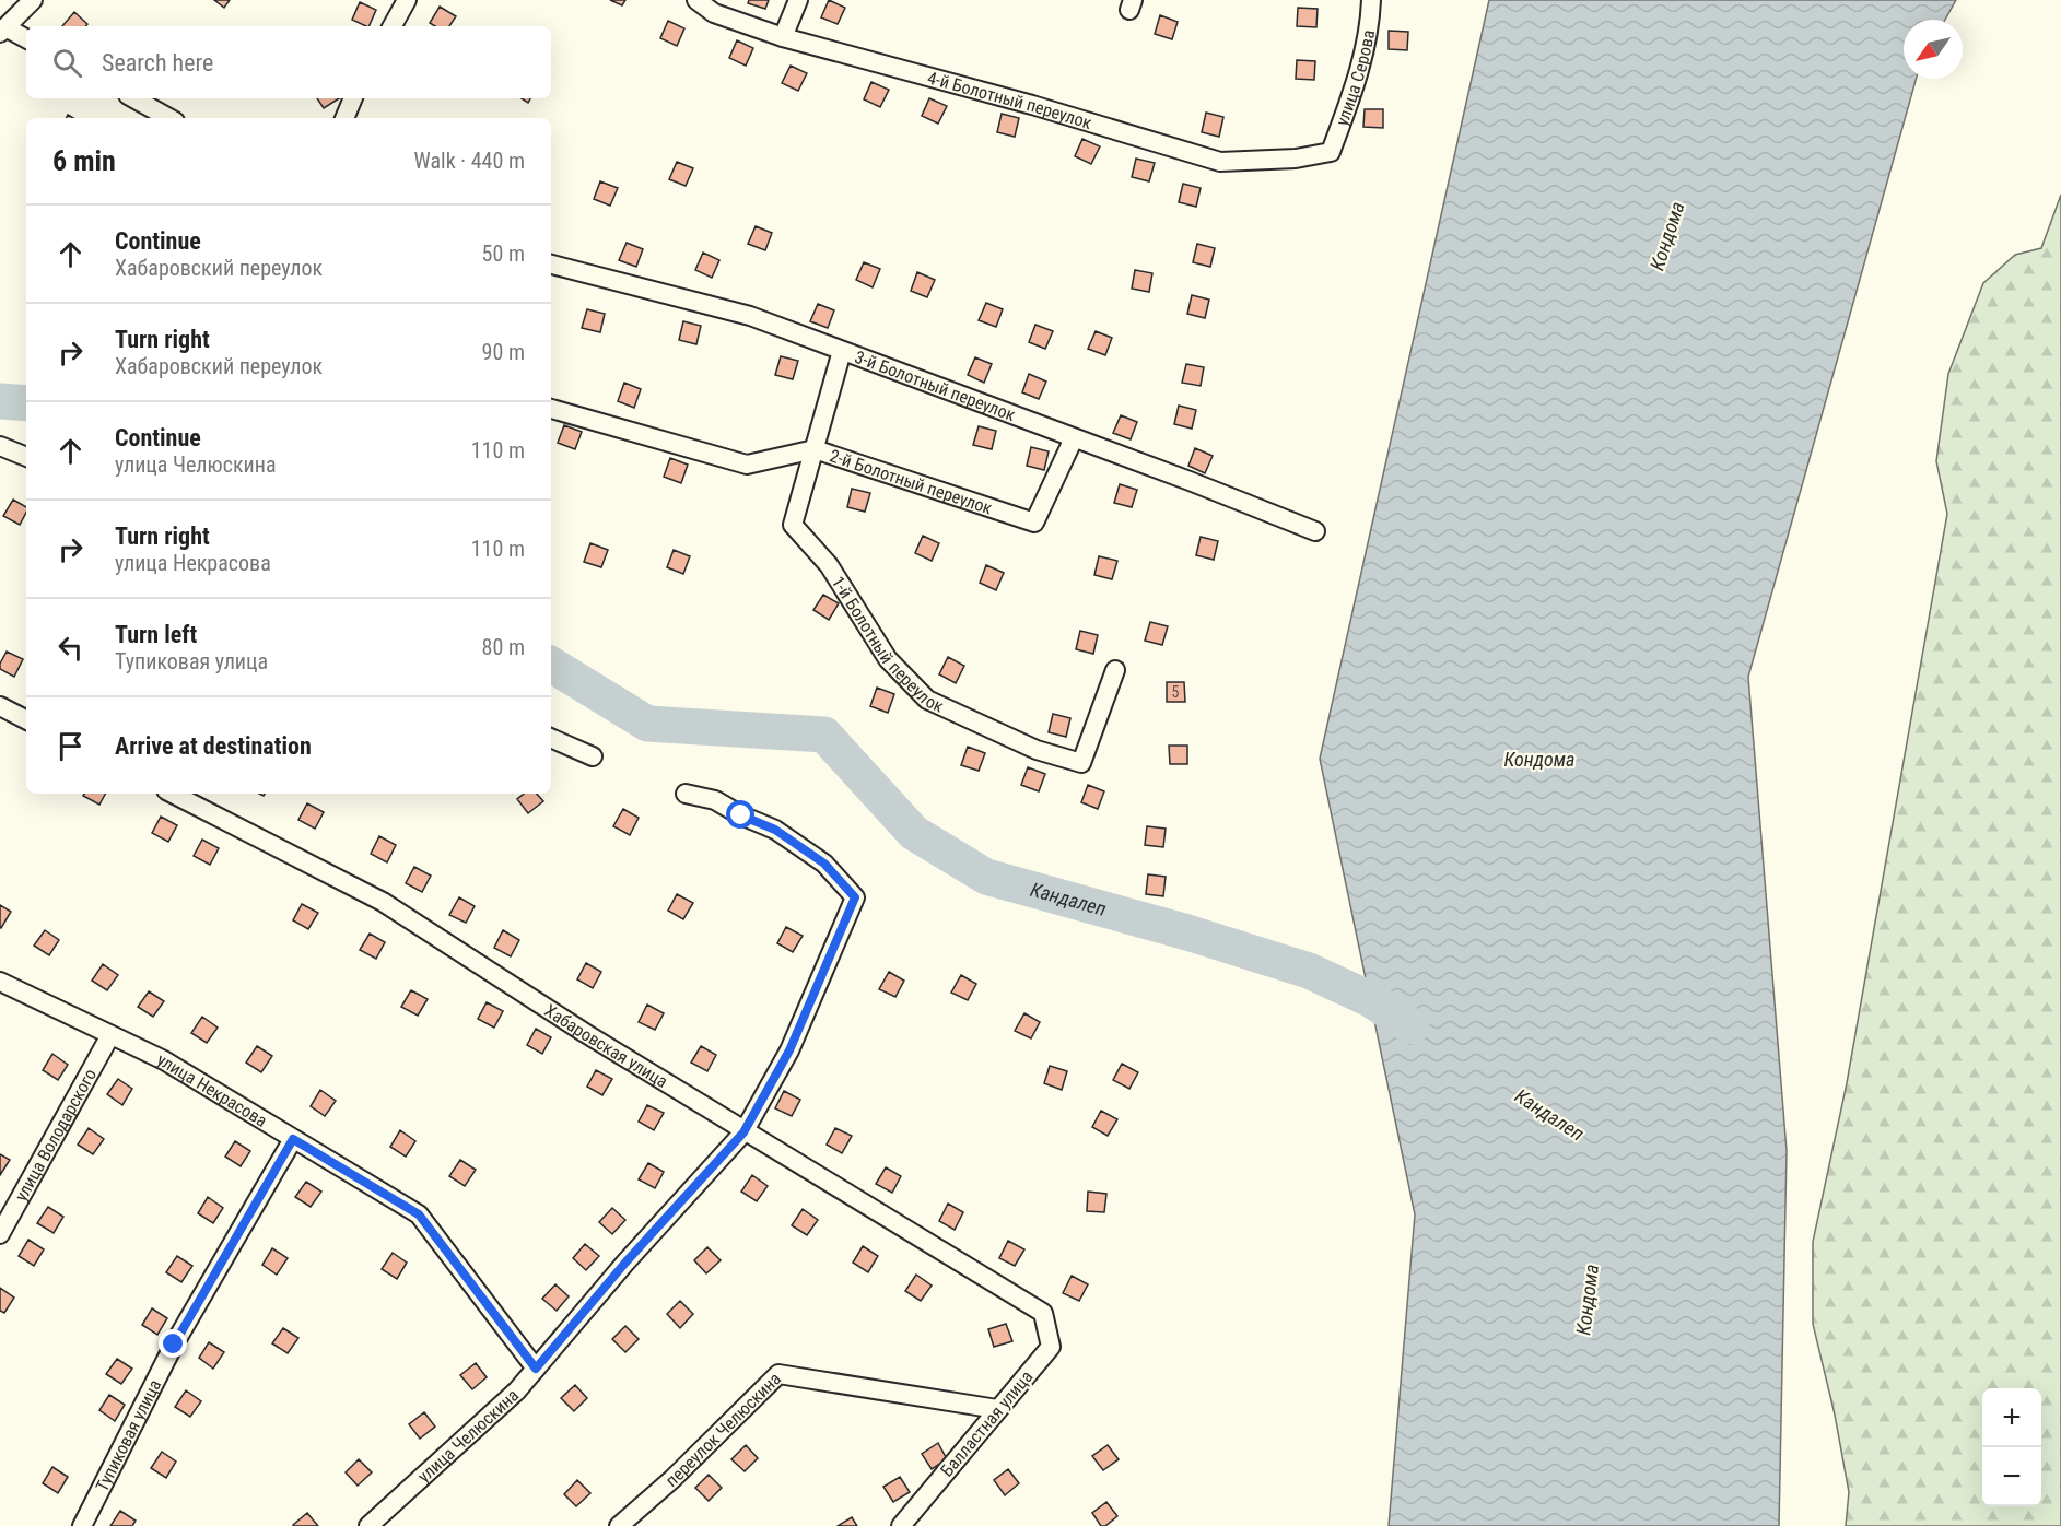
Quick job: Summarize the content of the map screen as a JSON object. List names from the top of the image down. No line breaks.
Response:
{"streets":{"street":["улица Серова","4-й Болотный переулок","3-й Болотный переулок","2-й Болотный переулок","1-й Болотный переулок","Хабаровская улица","улица Некрасова","улица Володарского","Балластная улица","переулок Челюскина","Тупиковая улица","улица Челюскина"]},"crossings":[["улица Серова","4-й Болотный переулок"],["3-й Болотный переулок","2-й Болотный переулок"],["3-й Болотный переулок","1-й Болотный переулок"],["2-й Болотный переулок","1-й Болотный переулок"],["Хабаровская улица","Балластная улица"],["Хабаровская улица","улица Челюскина"],["улица Некрасова","улица Володарского"],["улица Некрасова","Тупиковая улица"],["улица Некрасова","улица Челюскина"],["Балластная улица","переулок Челюскина"]],"water":["Кондома","Кандалеп"],"house_numbers":["5"],"north":"bottom left","page":{"search":"Search here","heading":["6 min","Walk · 440 m"],"list":[["Continue","Хабаровский переулок","50 m"],["Turn right","Хабаровский переулок","90 m"],["Continue","улица Челюскина","110 m"],["Turn right","улица Некрасова","110 m"],["Turn left","Тупиковая улица","80 m"],"Arrive at destination"],"map_buttons":["+","−"]}}
